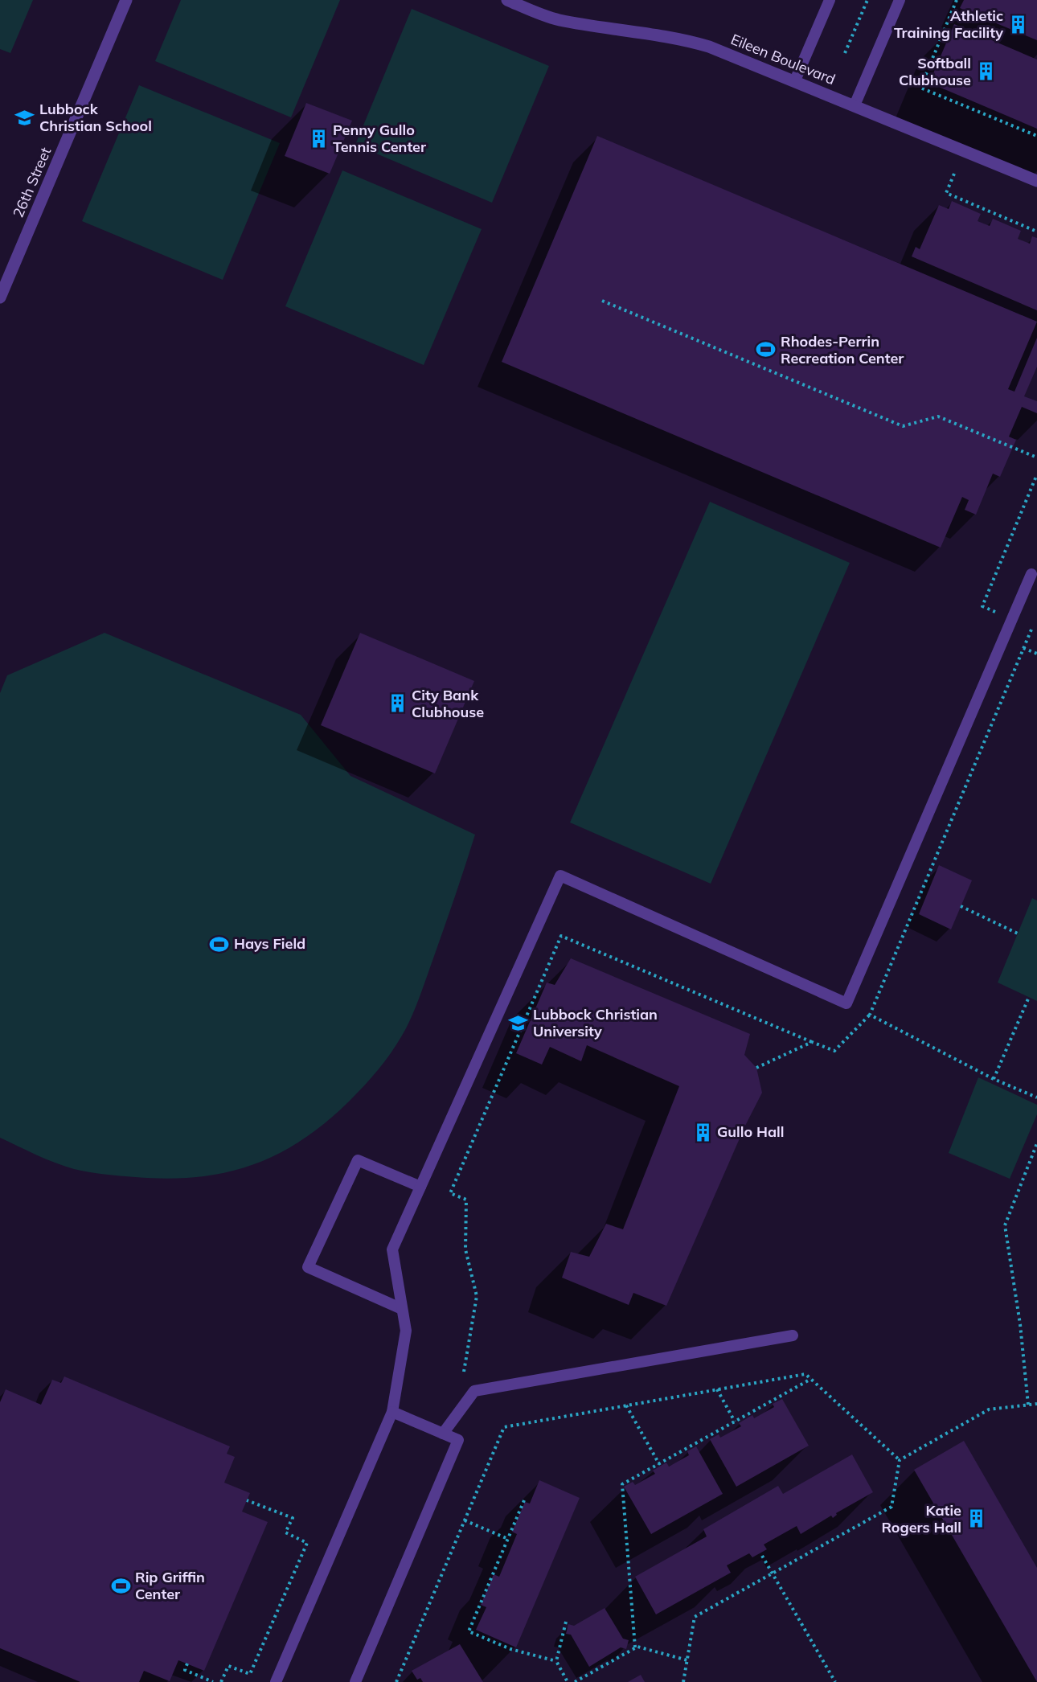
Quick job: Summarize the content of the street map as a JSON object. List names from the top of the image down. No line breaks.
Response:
{"streets":{"street":["Eileen Boulevard","26th Street"]},"places":{"building":["Athletic Training Facility","Softball Clubhouse","Penny Gullo Tennis Center","City Bank Clubhouse","Gullo Hall","Katie Rogers Hall"],"school or university":["Lubbock Christian School","Lubbock Christian University"],"sports":["Rhodes-Perrin Recreation Center","Hays Field","Rip Griffin Center"]}}
